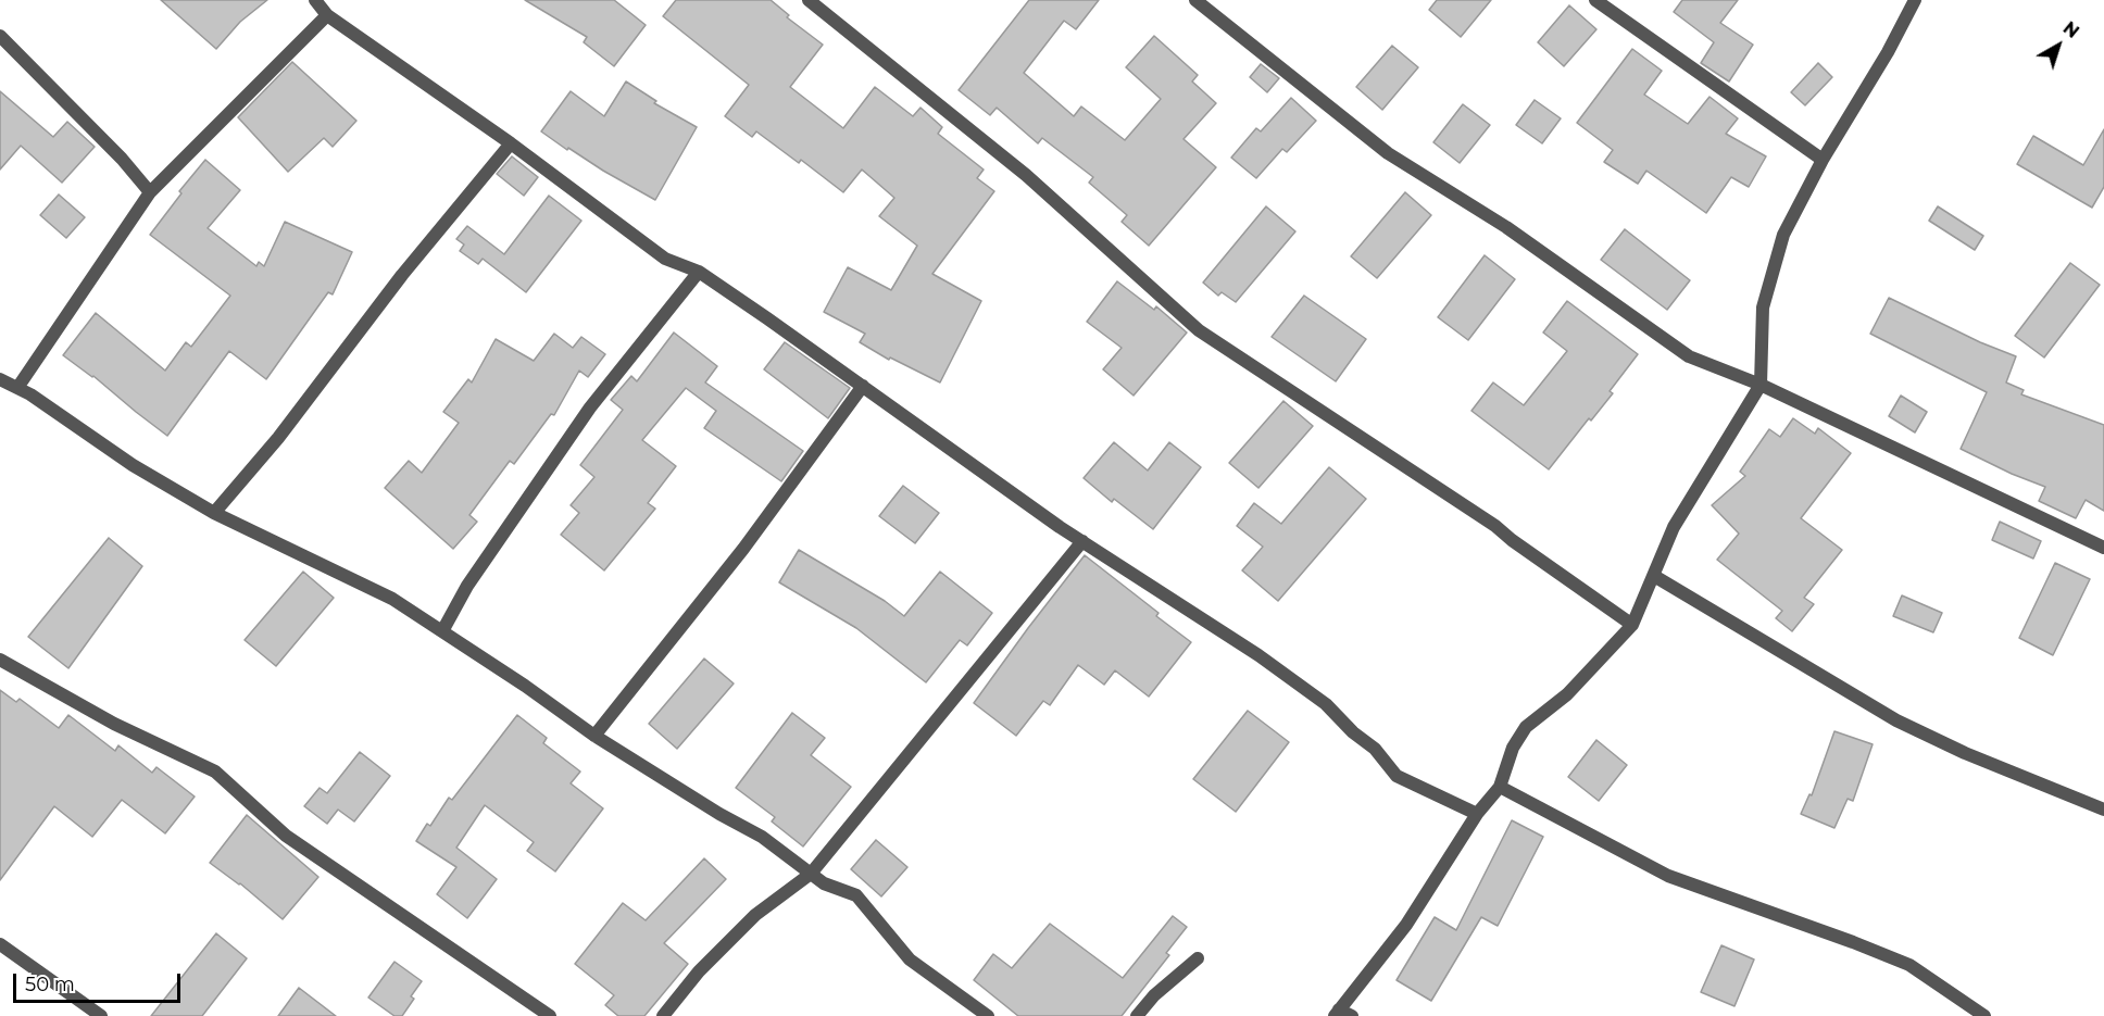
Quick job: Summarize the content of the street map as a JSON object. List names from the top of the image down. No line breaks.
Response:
{"scale_bar":"50 m","north":"top right"}
